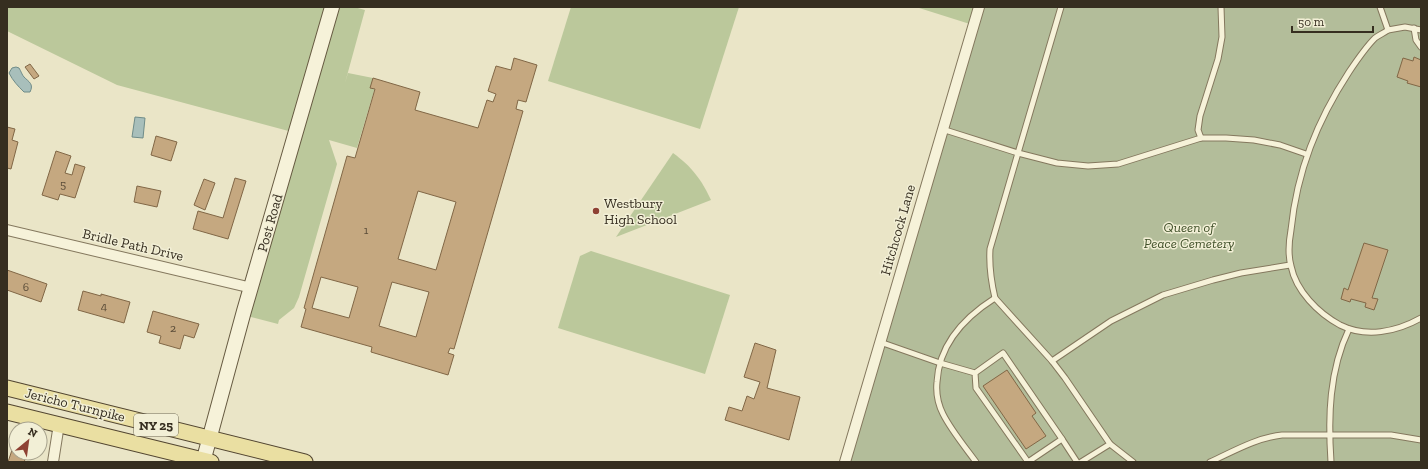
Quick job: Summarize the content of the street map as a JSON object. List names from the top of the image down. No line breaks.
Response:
{"streets":{"main road":["Post Road","Jericho Turnpike","NY 25"],"street":["Hitchcock Lane","Bridle Path Drive"]},"crossings":[["Post Road","Bridle Path Drive"],["Post Road","Jericho Turnpike"]],"parks":["Queen of Peace Cemetery"],"places":["Westbury High School"],"house_numbers":["5","1","6","4","2"],"scale_bar":"50 m","north":"top right"}
